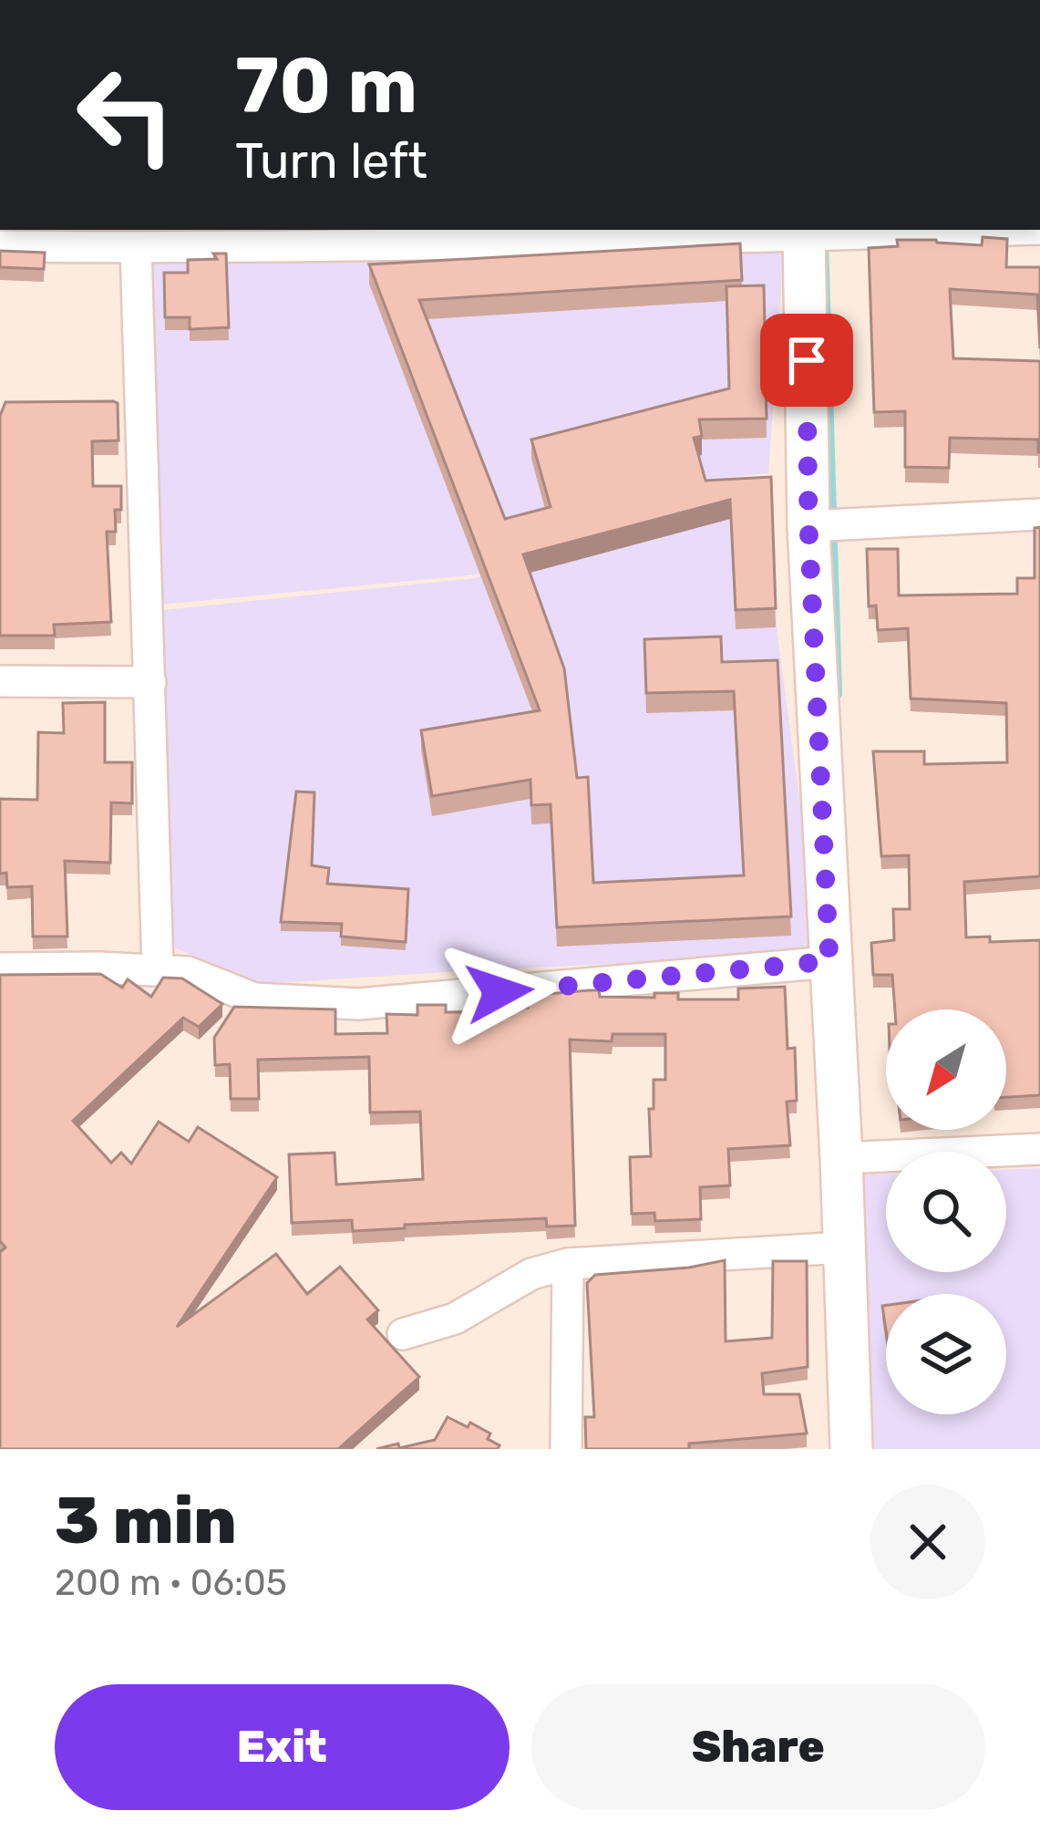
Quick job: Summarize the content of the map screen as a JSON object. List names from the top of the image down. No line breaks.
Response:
{"north":"bottom left","page":{"turn":["70 m","Turn left"],"heading":["3 min","200 m · 06:05"],"buttons":["Exit","Share"]}}
